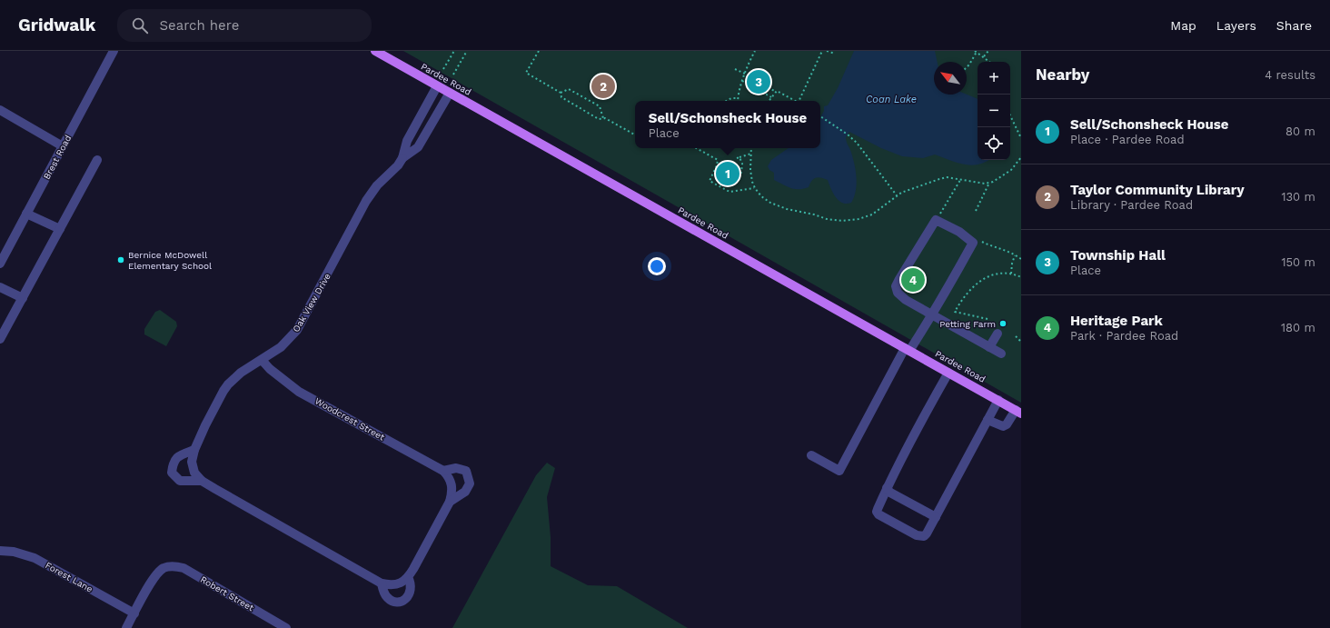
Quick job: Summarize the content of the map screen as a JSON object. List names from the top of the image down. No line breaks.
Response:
{"streets":{"main road":["Pardee Road"],"street":["Brest Road","Oak View Drive","Woodcrest Street","Forest Lane","Robert Street"]},"crossings":[["Pardee Road","Oak View Drive"],["Oak View Drive","Woodcrest Street"],["Forest Lane","Robert Street"]],"water":["Coan Lake"],"places":["Bernice McDowell Elementary School","Petting Farm"],"north":"top left","page":{"header":"Gridwalk","search":"Search here","nav":["Map","Layers","Share"],"heading":["Nearby","4 results"],"map_buttons":["+","−"],"pins":["3","2","1","4"],"list":[{"mark":"1","name":"Sell/Schonsheck House","note":"Place · Pardee Road","value":"80 m"},{"mark":"2","name":"Taylor Community Library","note":"Library · Pardee Road","value":"130 m"},{"mark":"3","name":"Township Hall","note":"Place","value":"150 m"},{"mark":"4","name":"Heritage Park","note":"Park · Pardee Road","value":"180 m"}],"popup":["Sell/Schonsheck House","Place"]}}
